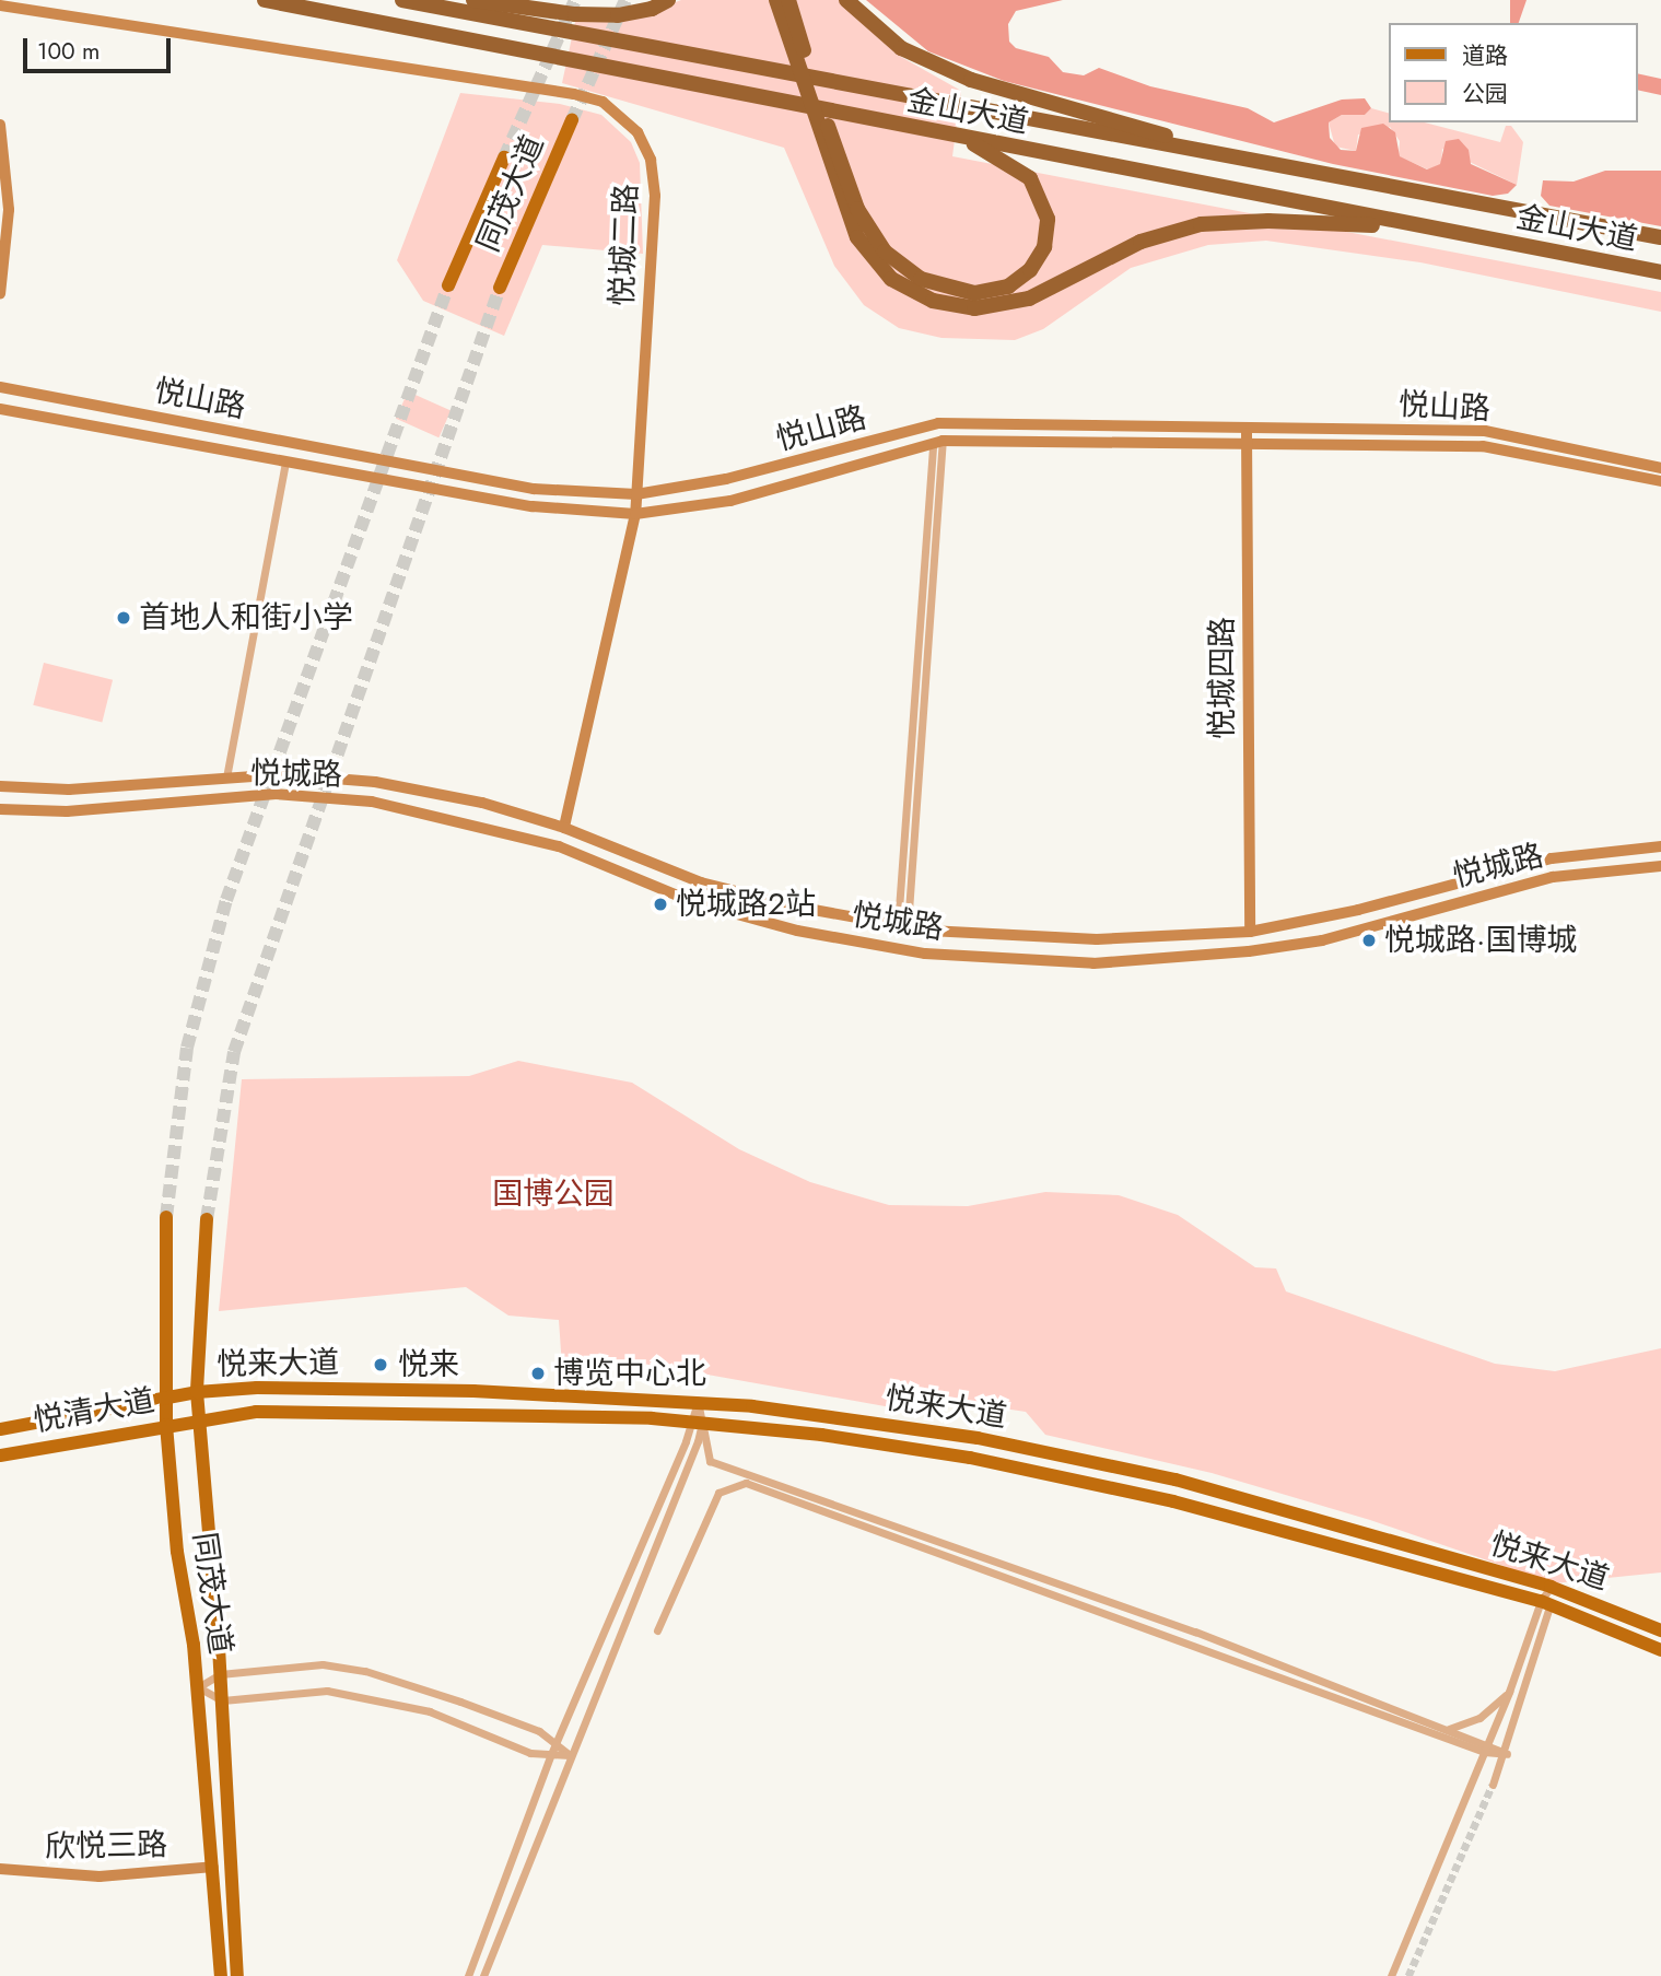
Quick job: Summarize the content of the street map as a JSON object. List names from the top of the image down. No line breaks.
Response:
{"streets":{"highway":["金山大道"],"main road":["同茂大道","悦城二路","悦山路","悦城四路","悦城路","悦来大道","悦清大道","欣悦三路"]},"crossings":[["同茂大道","悦来大道"],["同茂大道","悦清大道"],["同茂大道","欣悦三路"],["悦城二路","悦山路"],["悦城二路","悦城路"],["悦山路","悦城四路"],["悦城四路","悦城路"],["悦来大道","悦清大道"]],"parks":["国博公园"],"places":["首地人和街小学","悦城路2站","悦城路·国博城","悦来","博览中心北"],"legend":["道路","公园"],"scale_bar":"100 m"}
